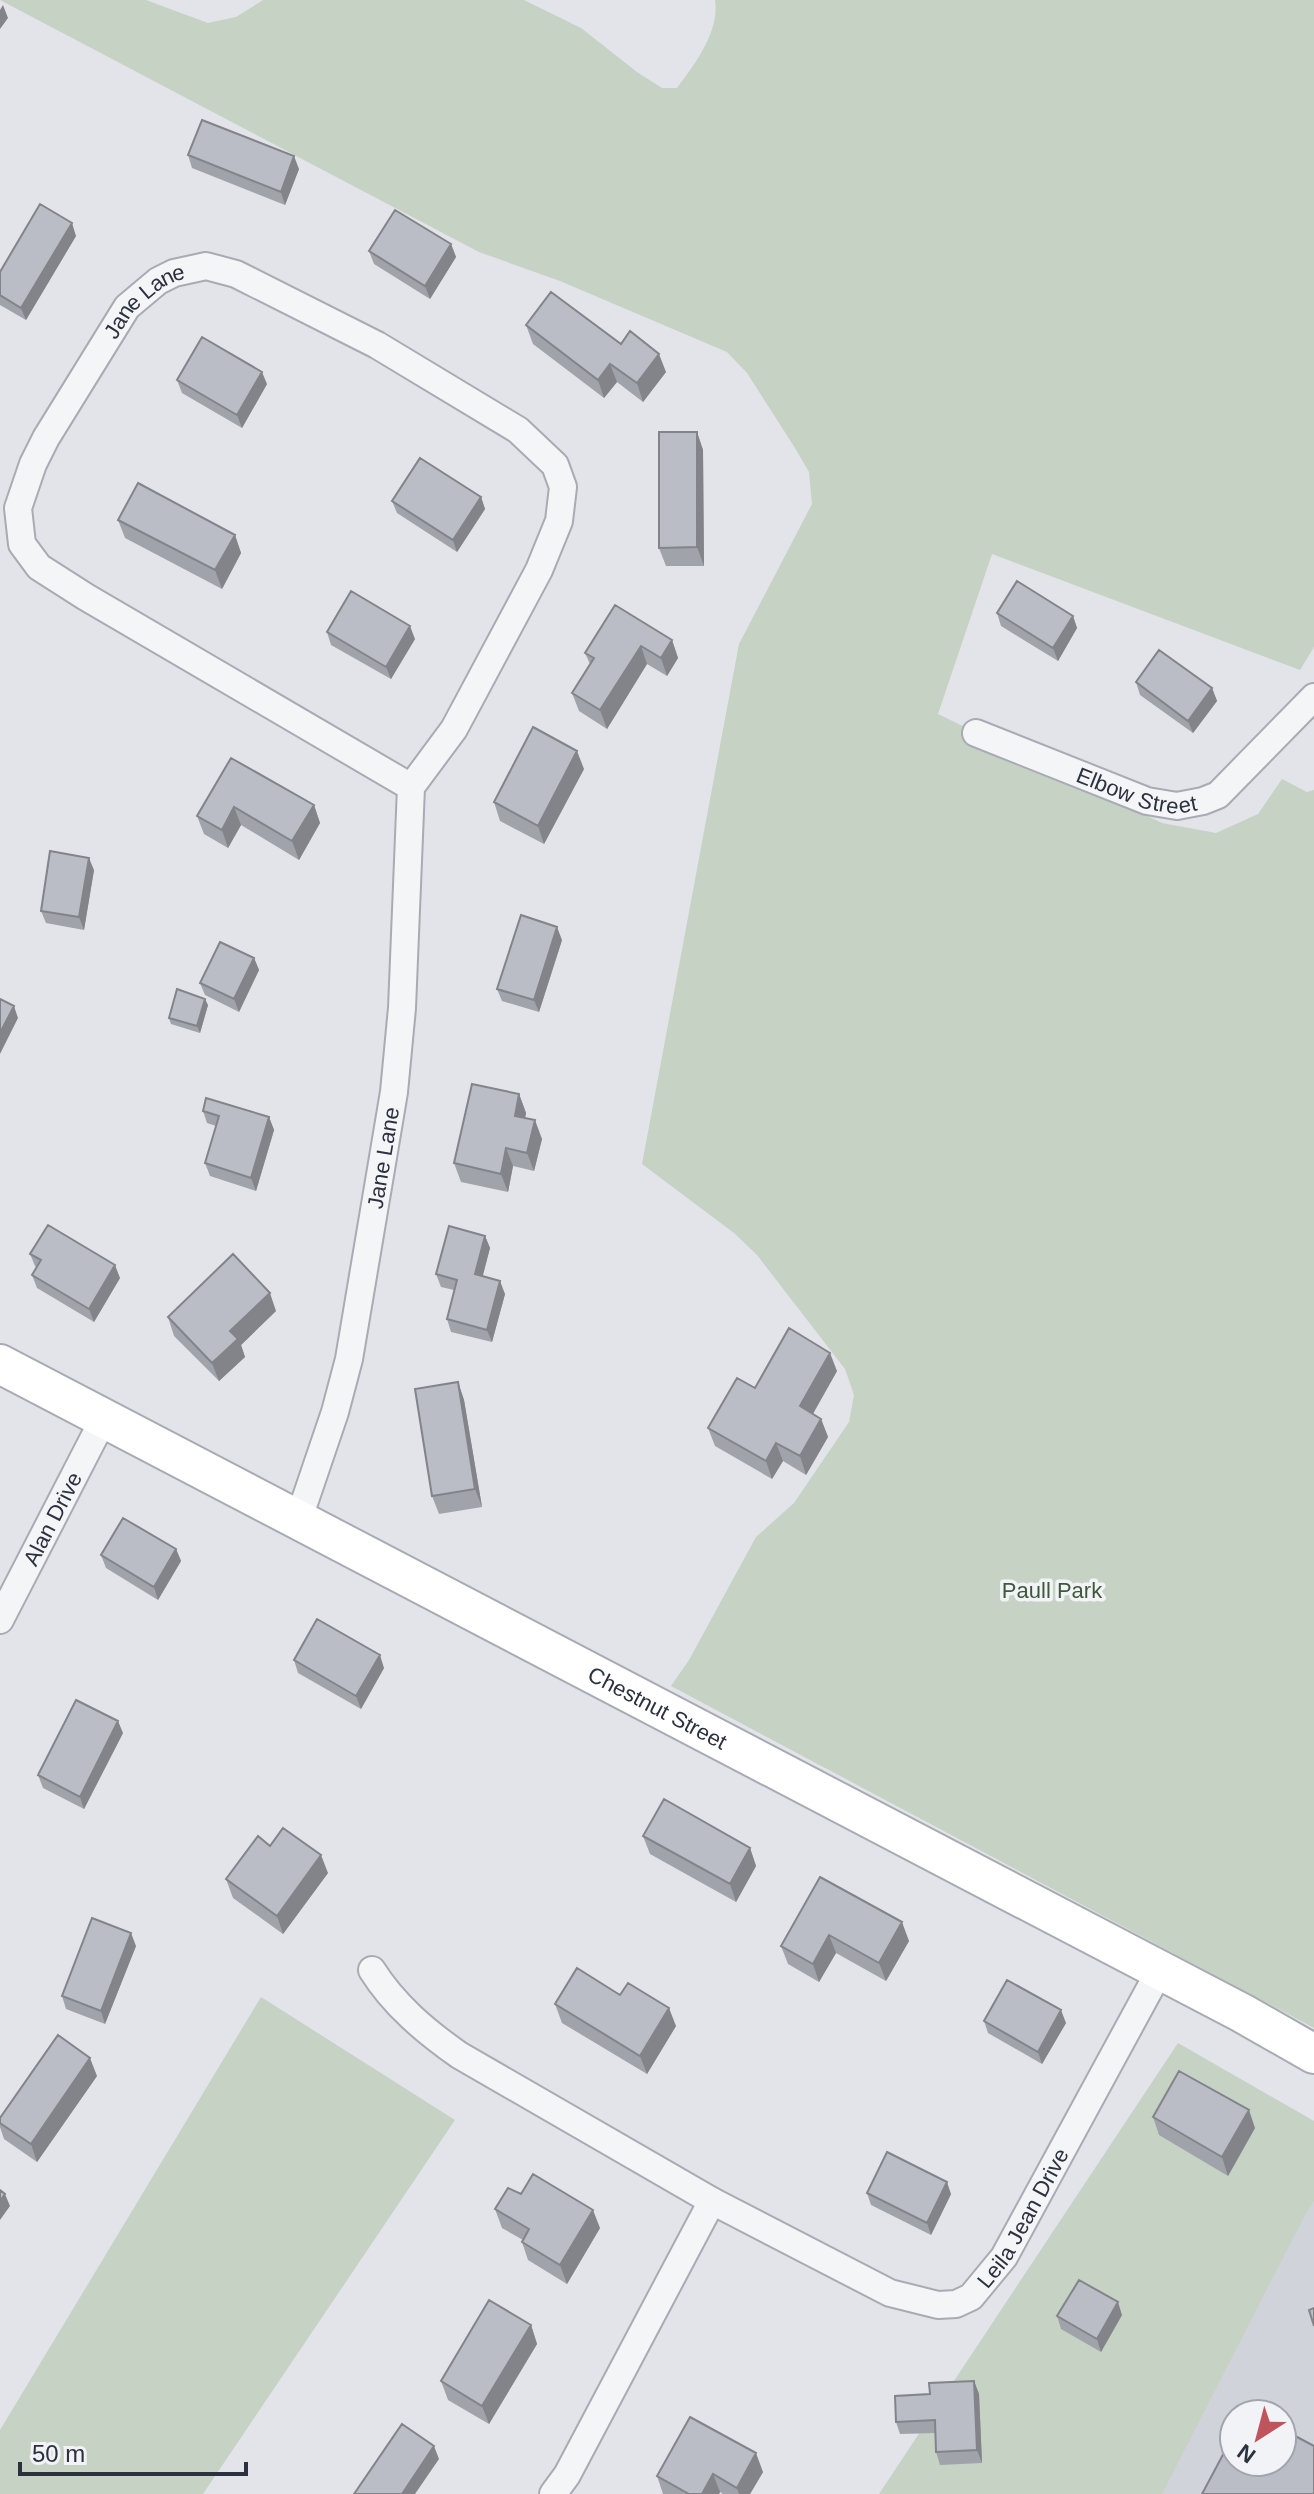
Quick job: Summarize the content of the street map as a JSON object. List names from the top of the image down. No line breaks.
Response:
{"streets":{"street":["Jane Lane","Elbow Street","Alan Drive","Chestnut Street","Leila Jean Drive"]},"crossings":[["Jane Lane","Chestnut Street"],["Alan Drive","Chestnut Street"],["Chestnut Street","Leila Jean Drive"]],"parks":["Paull Park"],"scale_bar":"50 m","north":"bottom left"}
